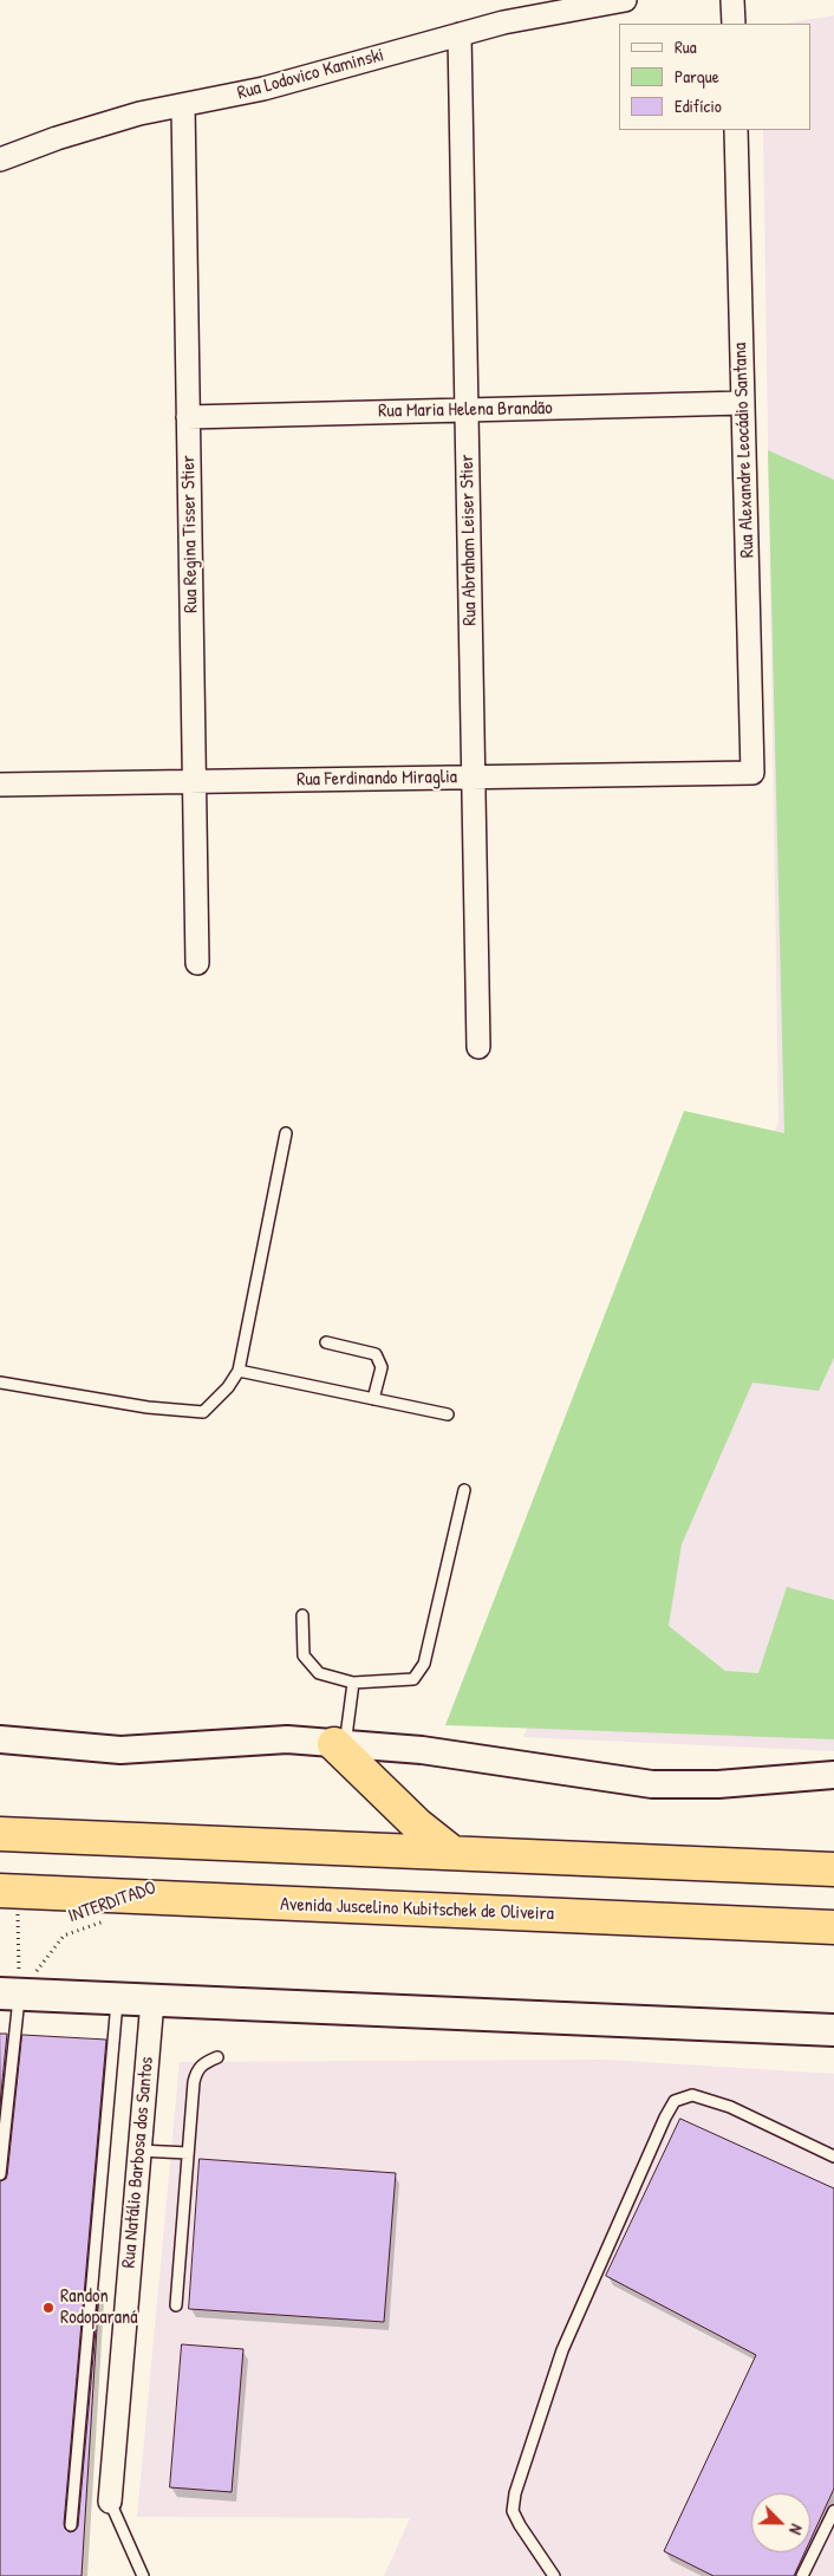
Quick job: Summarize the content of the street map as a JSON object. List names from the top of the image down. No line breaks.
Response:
{"streets":{"highway":["Avenida Juscelino Kubitschek de Oliveira"],"street":["Rua Lodovico Kaminski","Rua Maria Helena Brandão","Rua Alexandre Leocádio Santana","Rua Regina Tisser Stier","Rua Abraham Leiser Stier","Rua Ferdinando Miraglia","Rua Natálio Barbosa dos Santos"],"path":["INTERDITADO"]},"crossings":[["Rua Lodovico Kaminski","Rua Regina Tisser Stier"],["Rua Lodovico Kaminski","Rua Abraham Leiser Stier"],["Rua Maria Helena Brandão","Rua Alexandre Leocádio Santana"],["Rua Maria Helena Brandão","Rua Regina Tisser Stier"],["Rua Maria Helena Brandão","Rua Abraham Leiser Stier"],["Rua Alexandre Leocádio Santana","Rua Ferdinando Miraglia"],["Rua Regina Tisser Stier","Rua Ferdinando Miraglia"],["Rua Abraham Leiser Stier","Rua Ferdinando Miraglia"]],"places":["Randon Rodoparaná"],"legend":["Rua","Parque","Edifício"],"north":"bottom right"}
